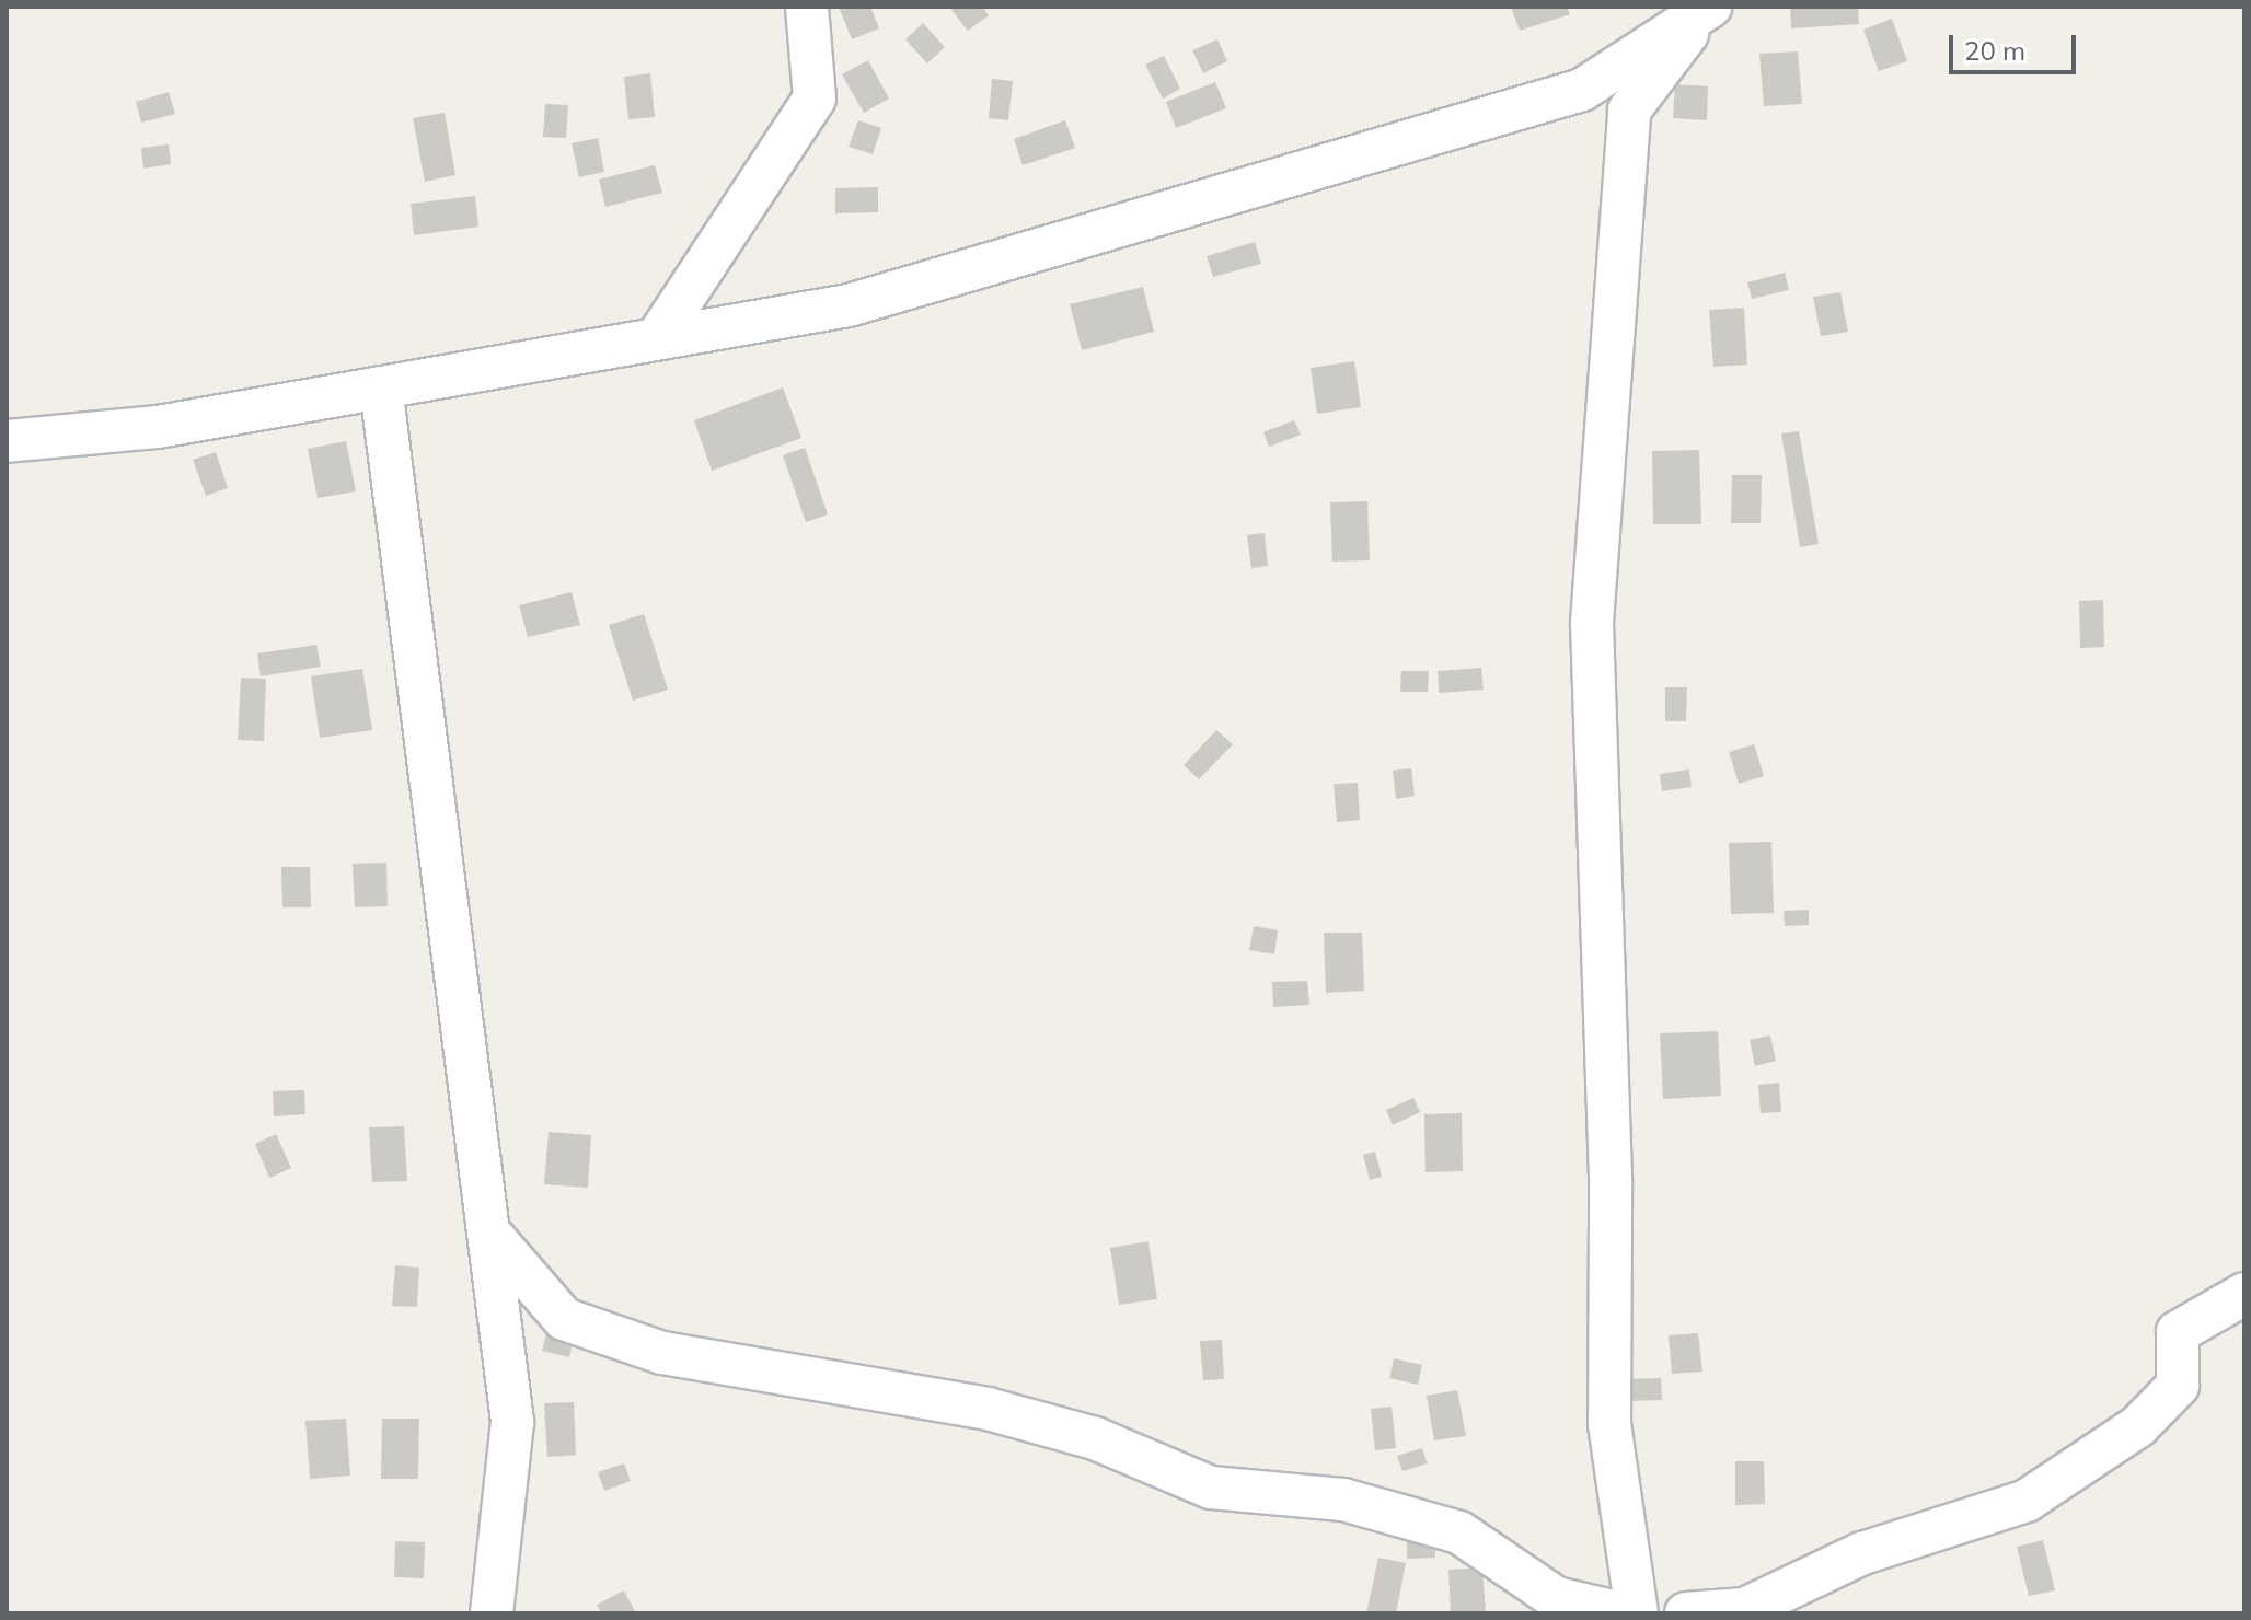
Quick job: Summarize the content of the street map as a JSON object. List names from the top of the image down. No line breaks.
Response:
{"scale_bar":"20 m"}
